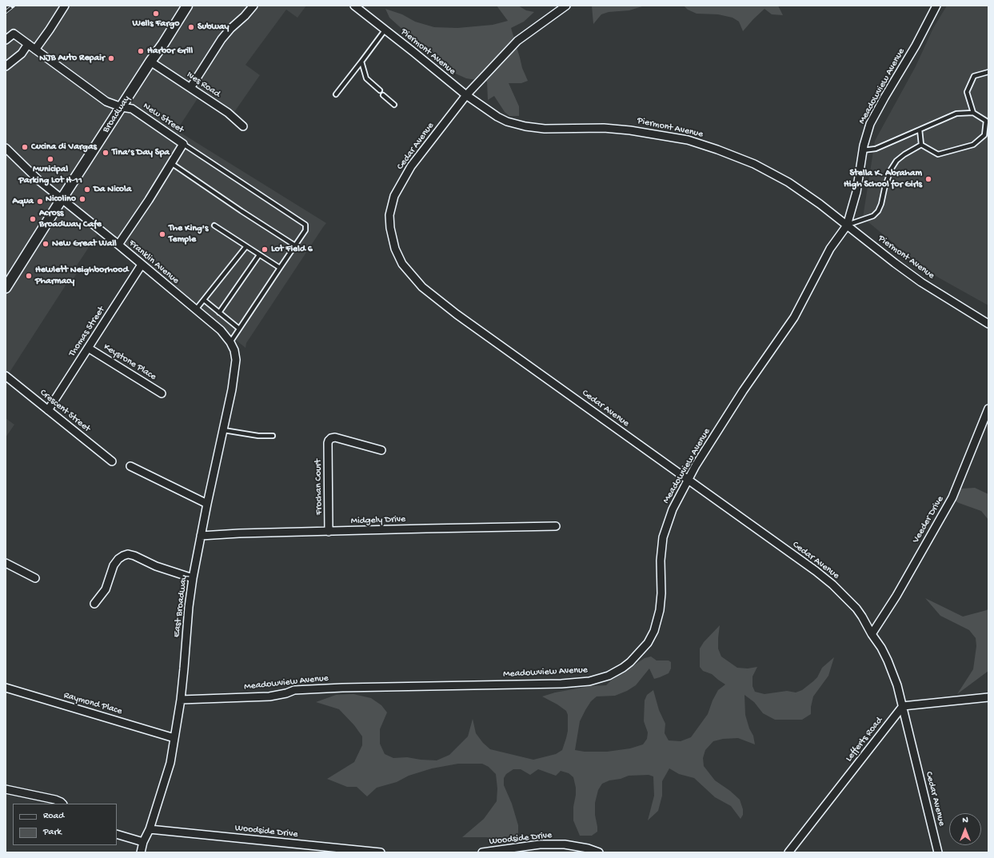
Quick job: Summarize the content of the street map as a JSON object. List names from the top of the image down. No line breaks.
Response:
{"streets":{"main road":["Broadway"],"street":["Piermont Avenue","Ives Road","Meadowview Avenue","New Street","Cedar Avenue","Franklin Avenue","Thomas Street","Keystone Place","Crescent Street","Frochan Court","Veeder Drive","Midgely Drive","East Broadway","Raymond Place","Lefferts Road","Woodside Drive"]},"crossings":[["Piermont Avenue","Meadowview Avenue"],["Piermont Avenue","Cedar Avenue"],["Ives Road","Broadway"],["Meadowview Avenue","Cedar Avenue"],["Meadowview Avenue","East Broadway"],["Broadway","New Street"],["Broadway","Franklin Avenue"],["Cedar Avenue","Veeder Drive"],["Cedar Avenue","Lefferts Road"],["Franklin Avenue","Thomas Street"],["Franklin Avenue","East Broadway"],["Thomas Street","Keystone Place"],["Thomas Street","Crescent Street"],["Frochan Court","Midgely Drive"],["Midgely Drive","East Broadway"],["East Broadway","Raymond Place"],["East Broadway","Woodside Drive"]],"places":["Wells Fargo","Subway","Harbor Grill","NJB Auto Repair","Cucina di Vargas","Tina’s Day Spa","Municipal Parking Lot H-11","Stella K. Abraham High School for Girls","Da Nicola","Nicolino","Aqua","Across Broadway Cafe","The King's Temple","New Great Wall","Lot Field 6","Hewlett Neighborhood Pharmacy"],"legend":["Road","Park"],"north":"top"}
